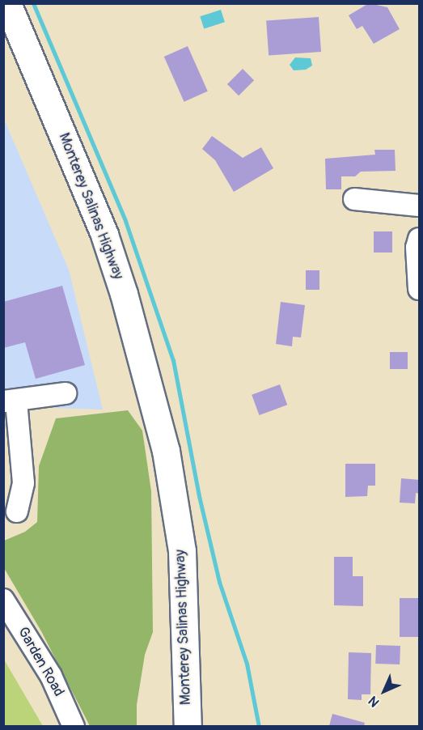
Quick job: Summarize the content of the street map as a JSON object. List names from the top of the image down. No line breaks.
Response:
{"streets":{"highway":["Monterey Salinas Highway"],"street":["Garden Road"]},"north":"bottom left"}
